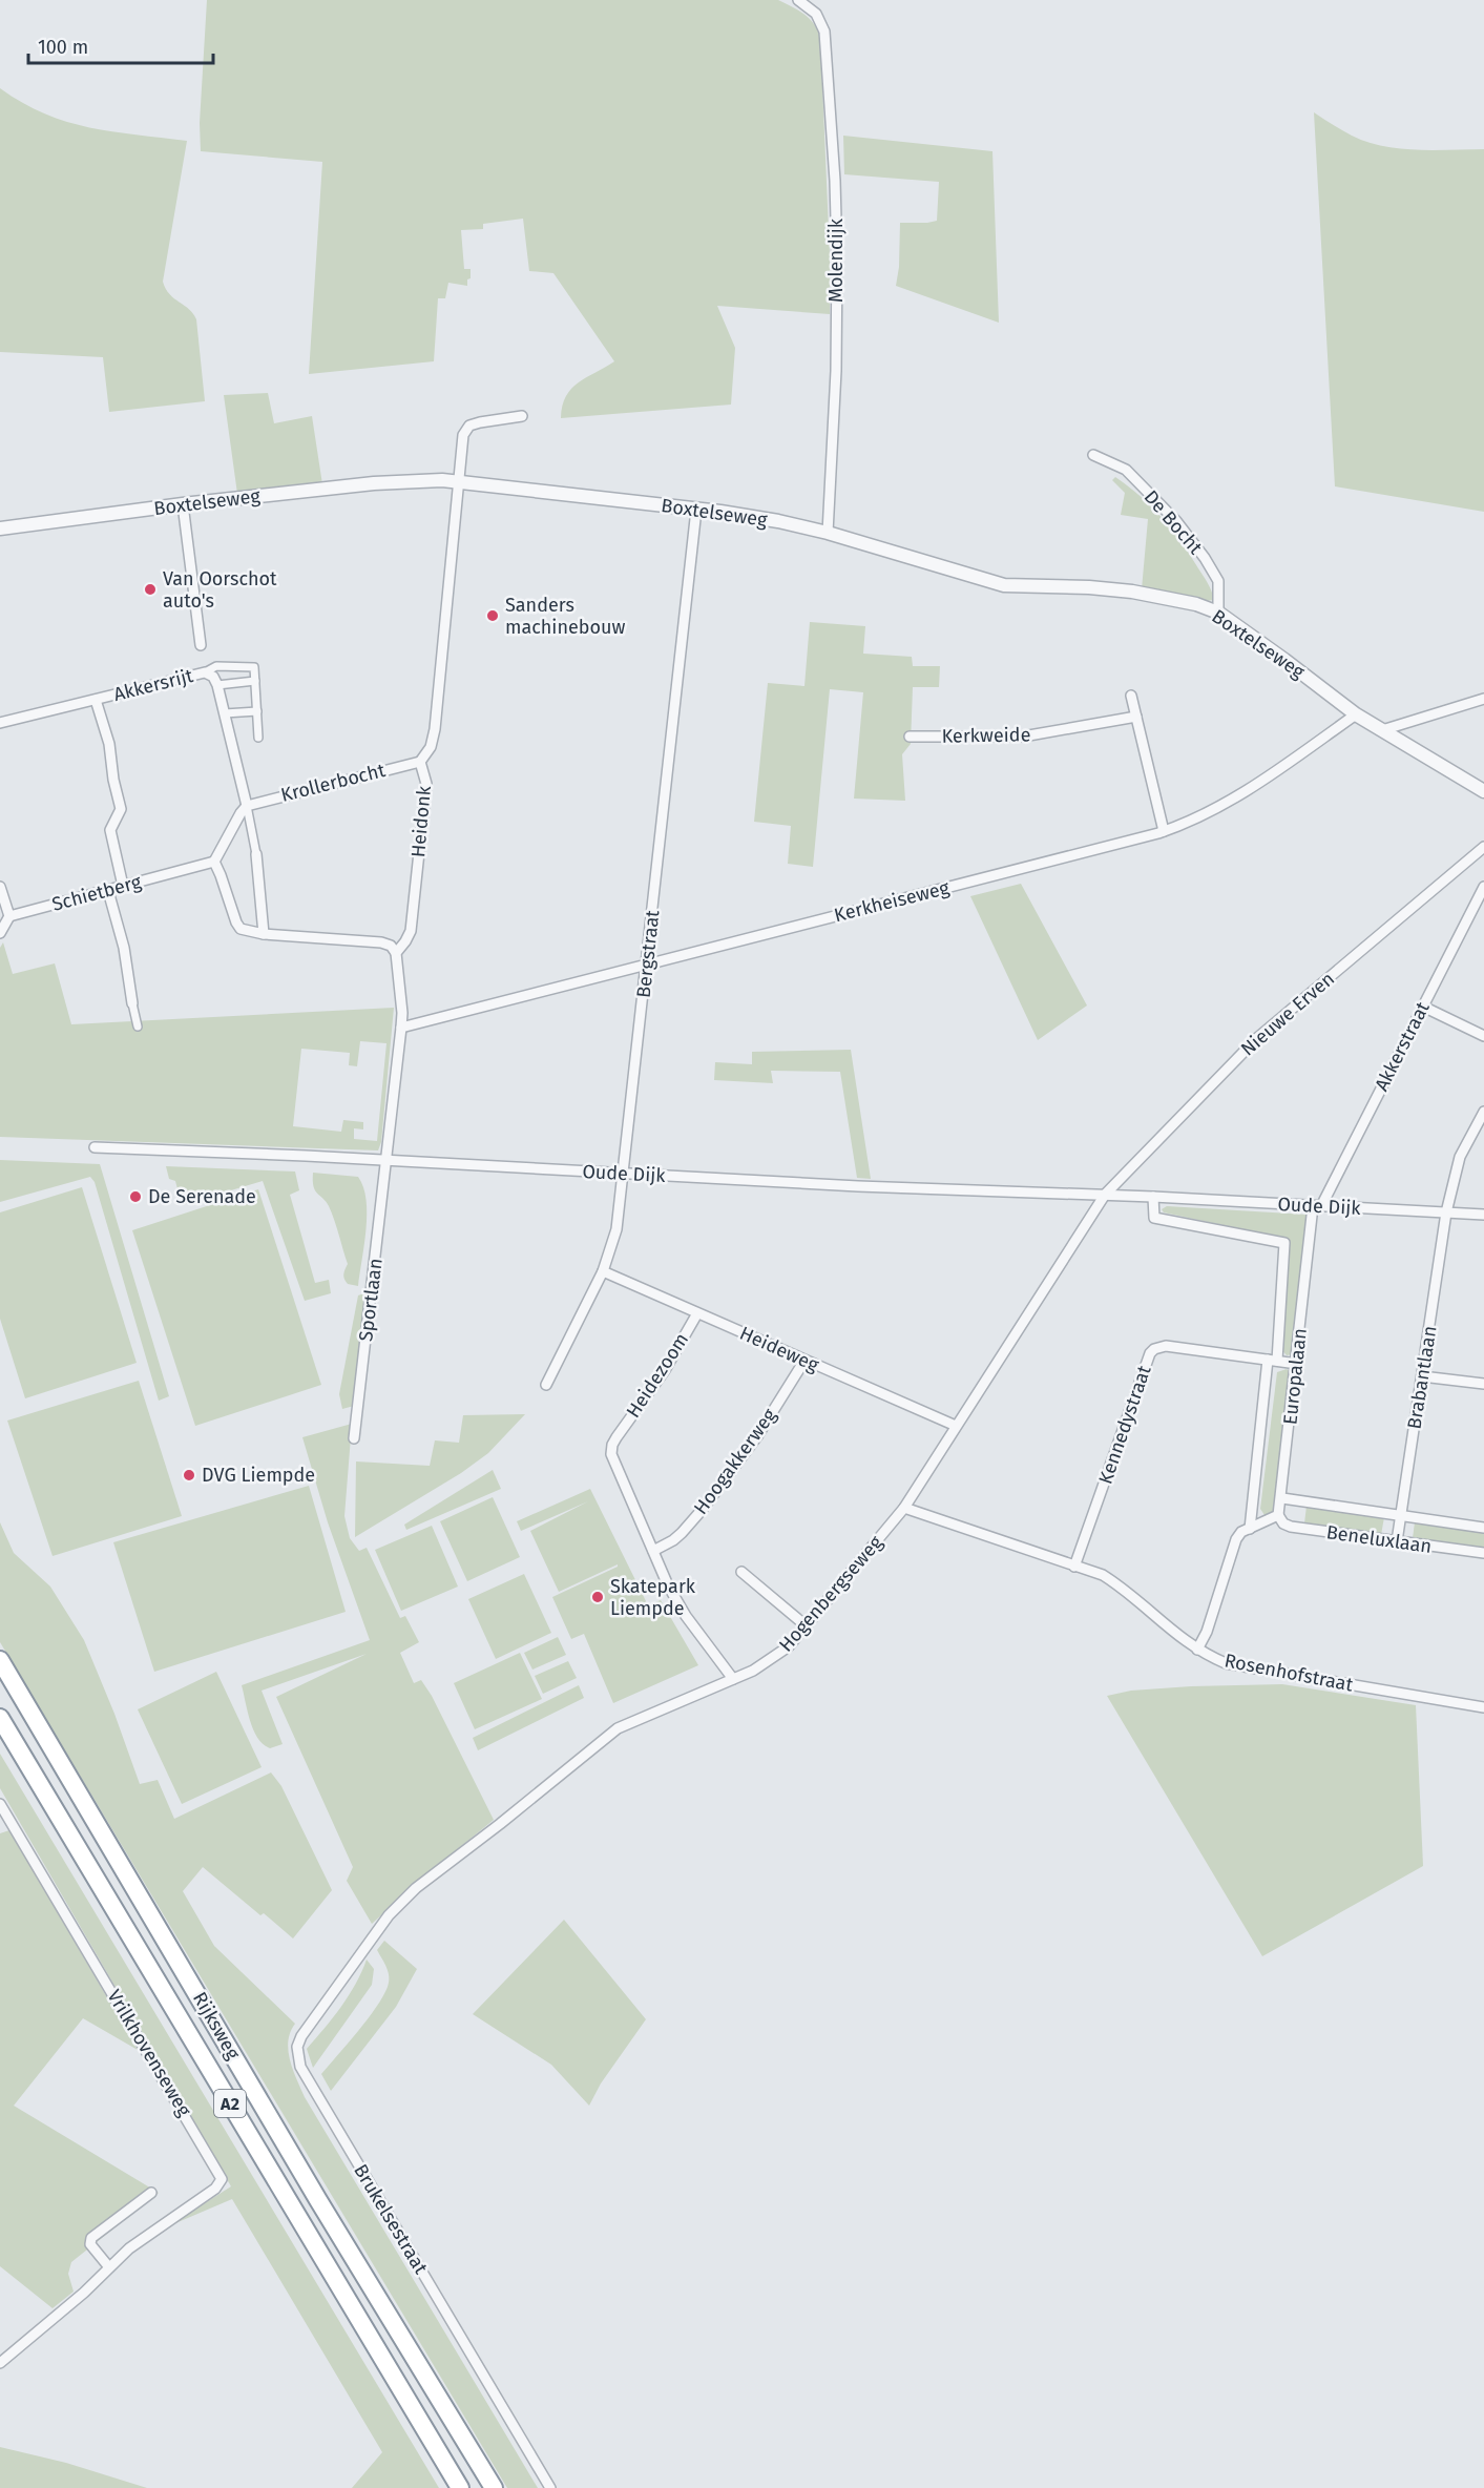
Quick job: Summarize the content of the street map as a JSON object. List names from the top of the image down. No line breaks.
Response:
{"streets":{"highway":["Rijksweg","A2"],"street":["Molendijk","Boxtelseweg","De Bocht","Akkersrijt","Kerkweide","Krollerbocht","Heidonk","Schietberg","Kerkheiseweg","Bergstraat","Nieuwe Erven","Akkerstraat","Oude Dijk","Sportlaan","Heideweg","Heidezoom","Europalaan","Brabantlaan","Kennedystraat","Hoogakkerweg","Beneluxlaan","Hogenbergseweg","Rosenhofstraat","Vrilkhovenseweg","Brukelsestraat"]},"crossings":[["Molendijk","Boxtelseweg"],["Boxtelseweg","De Bocht"],["Boxtelseweg","Heidonk"],["Boxtelseweg","Kerkheiseweg"],["Boxtelseweg","Bergstraat"],["Akkersrijt","Krollerbocht"],["Krollerbocht","Heidonk"],["Kerkheiseweg","Bergstraat"],["Bergstraat","Oude Dijk"],["Bergstraat","Heideweg"],["Nieuwe Erven","Oude Dijk"],["Nieuwe Erven","Hogenbergseweg"],["Akkerstraat","Oude Dijk"],["Akkerstraat","Europalaan"],["Oude Dijk","Sportlaan"],["Oude Dijk","Europalaan"],["Oude Dijk","Brabantlaan"],["Oude Dijk","Hogenbergseweg"],["Heideweg","Heidezoom"],["Heideweg","Hoogakkerweg"],["Heideweg","Hogenbergseweg"],["Heidezoom","Hoogakkerweg"],["Europalaan","Kennedystraat"],["Europalaan","Beneluxlaan"],["Brabantlaan","Beneluxlaan"],["Kennedystraat","Rosenhofstraat"],["Hogenbergseweg","Rosenhofstraat"],["Hogenbergseweg","Brukelsestraat"]],"places":["Van Oorschot auto's","Sanders machinebouw","De Serenade","DVG Liempde","Skatepark Liempde"],"scale_bar":"100 m"}
